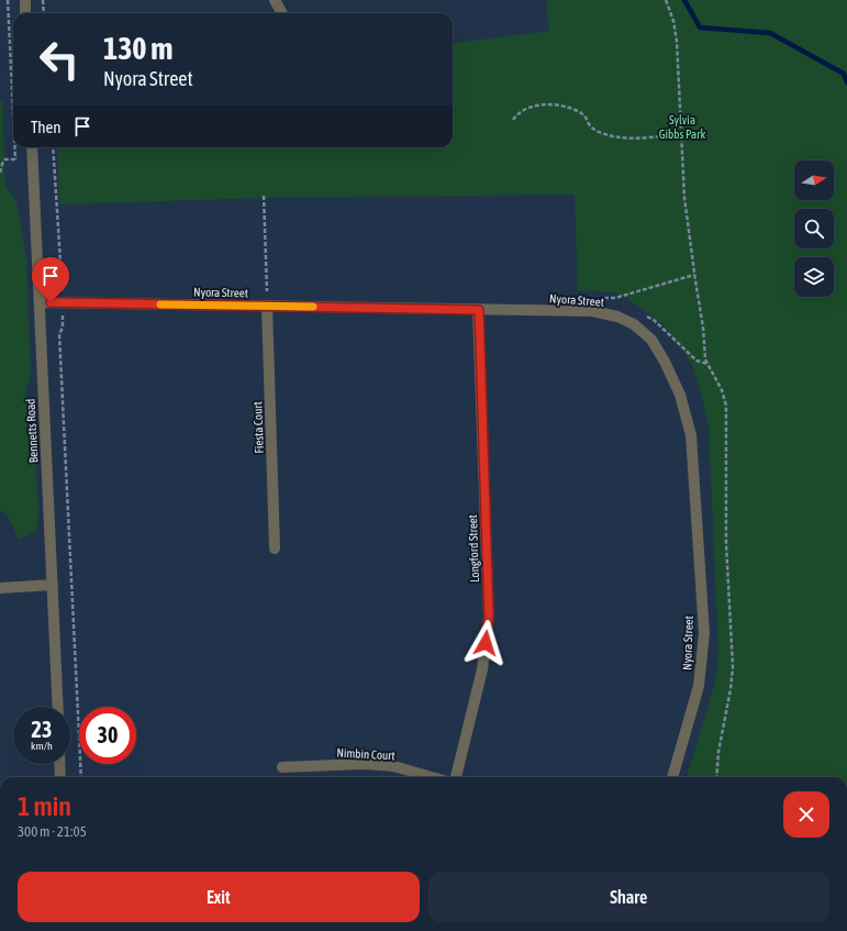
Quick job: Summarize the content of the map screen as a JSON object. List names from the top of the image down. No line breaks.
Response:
{"streets":{"street":["Nyora Street","Fiesta Court","Bennetts Road","Longford Street","Nimbin Court"]},"crossings":[["Nyora Street","Fiesta Court"],["Nyora Street","Bennetts Road"],["Nyora Street","Longford Street"]],"parks":["Sylvia Gibbs Park"],"north":"right","page":{"turn":["130 m","Nyora Street"],"then":"Then","speed":"23 km/h","limit":"30","heading":["1 min","300 m · 21:05"],"buttons":["Exit","Share"]}}
